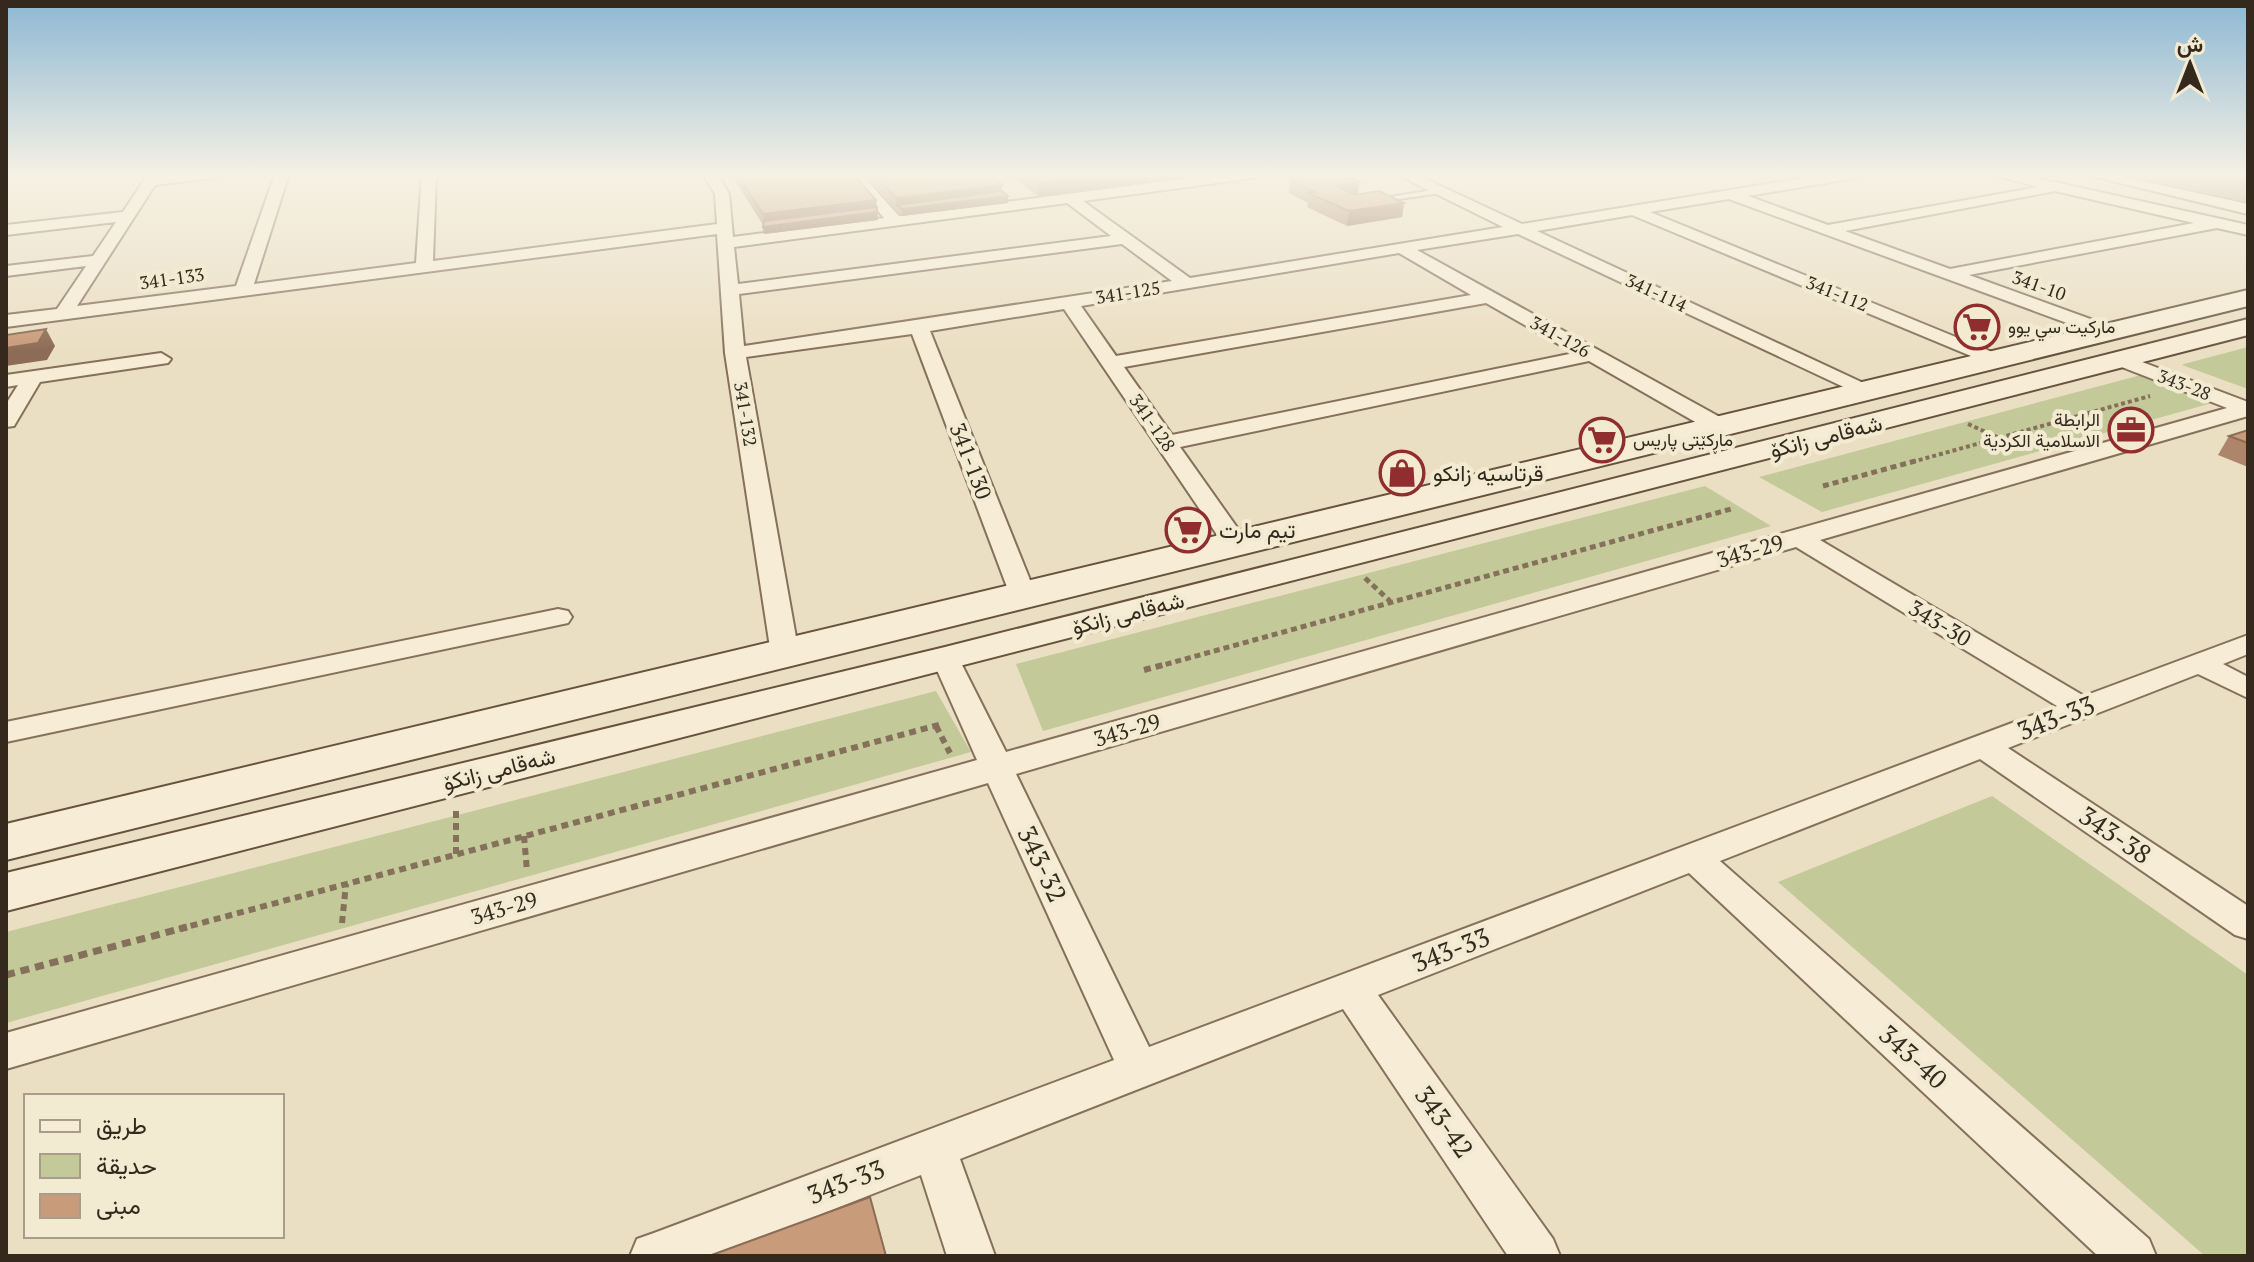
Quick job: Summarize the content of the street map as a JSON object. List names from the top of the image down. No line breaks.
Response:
{"streets":{"main road":["شەقامی زانکۆ"],"street":["341-133","341-10","341-125","341-114","341-112","341-126","343-28","341-132","341-128","341-130","343-29","343-30","343-33","343-38","343-32","343-40","343-42"]},"crossings":[["341-133","341-132"],["341-10","343-28"],["341-10","شەقامی زانکۆ"],["341-125","341-126"],["341-125","341-132"],["341-125","341-128"],["341-125","341-130"],["341-114","شەقامی زانکۆ"],["341-112","شەقامی زانکۆ"],["341-126","شەقامی زانکۆ"],["343-28","شەقامی زانکۆ"],["343-28","343-29"],["341-132","شەقامی زانکۆ"],["341-128","شەقامی زانکۆ"],["شەقامی زانکۆ","341-130"],["شەقامی زانکۆ","343-32"],["343-29","343-30"],["343-29","343-32"],["343-30","343-33"],["343-33","343-38"],["343-33","343-32"],["343-33","343-40"],["343-33","343-42"]],"places":{"supermarket":["ماركيت سي يوو","ماڕکێتی پاریس","تیم مارت"],"office":["الرابطة الاسلامية الكردية"],"shop":["قرتاسیە زانکو"]},"legend":["طريق","حديقة","مبنى"],"north":"top"}
